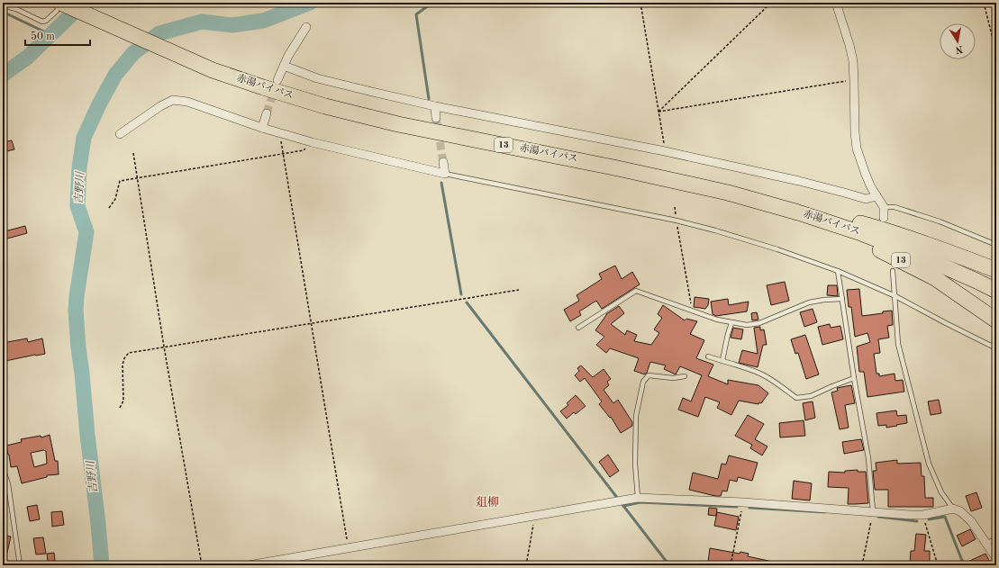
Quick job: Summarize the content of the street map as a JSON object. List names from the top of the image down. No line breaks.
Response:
{"streets":{"highway":["赤湯バイパス","13"]},"crossings":[["赤湯バイパス","13"]],"districts":["爼柳"],"water":["吉野川"],"scale_bar":"50 m","north":"bottom"}
